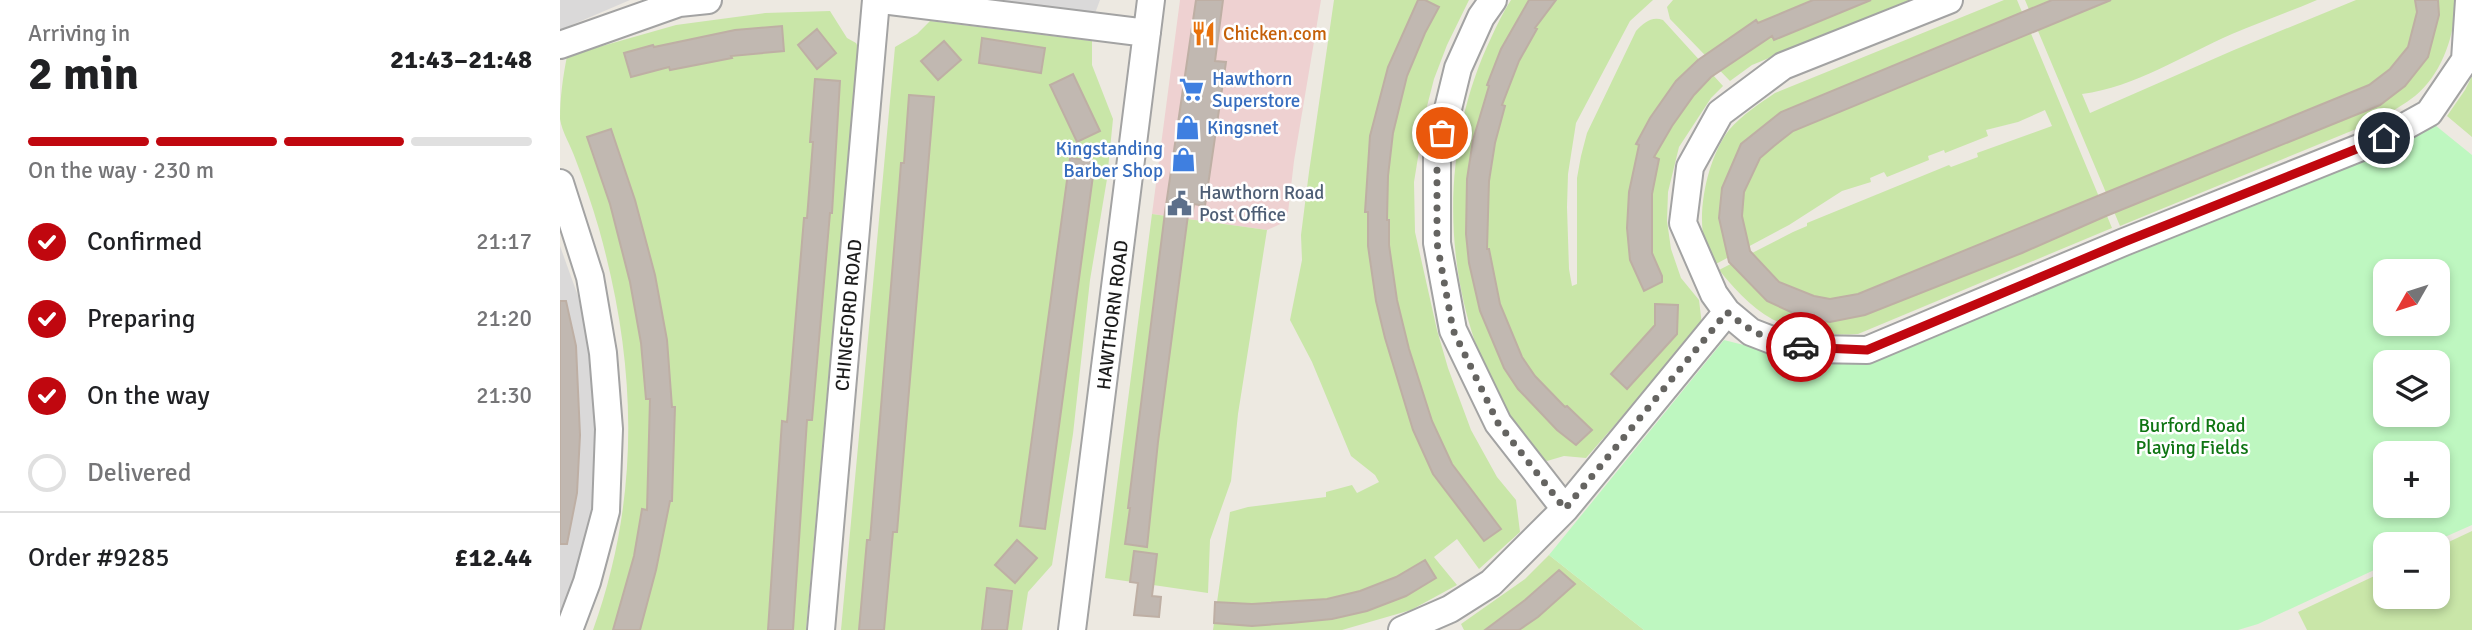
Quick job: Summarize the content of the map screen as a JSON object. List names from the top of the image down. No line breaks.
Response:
{"streets":{"street":["CHINGFORD ROAD","HAWTHORN ROAD"]},"parks":["Burford Road Playing Fields"],"places":{"restaurant":["Chicken.com"],"supermarket":["Hawthorn Superstore"],"shop":["Kingsnet","Kingstanding Barber Shop"],"public building":["Hawthorn Road Post Office"]},"north":"bottom left","page":{"heading":["2 min","Arriving in","21:43–21:48"],"panel":["Order #9285","£12.44"],"bar":"On the way · 230 m","list":[["Confirmed","21:17"],["Preparing","21:20"],["On the way","21:30"],"Delivered"],"map_buttons":["+","−"]}}
